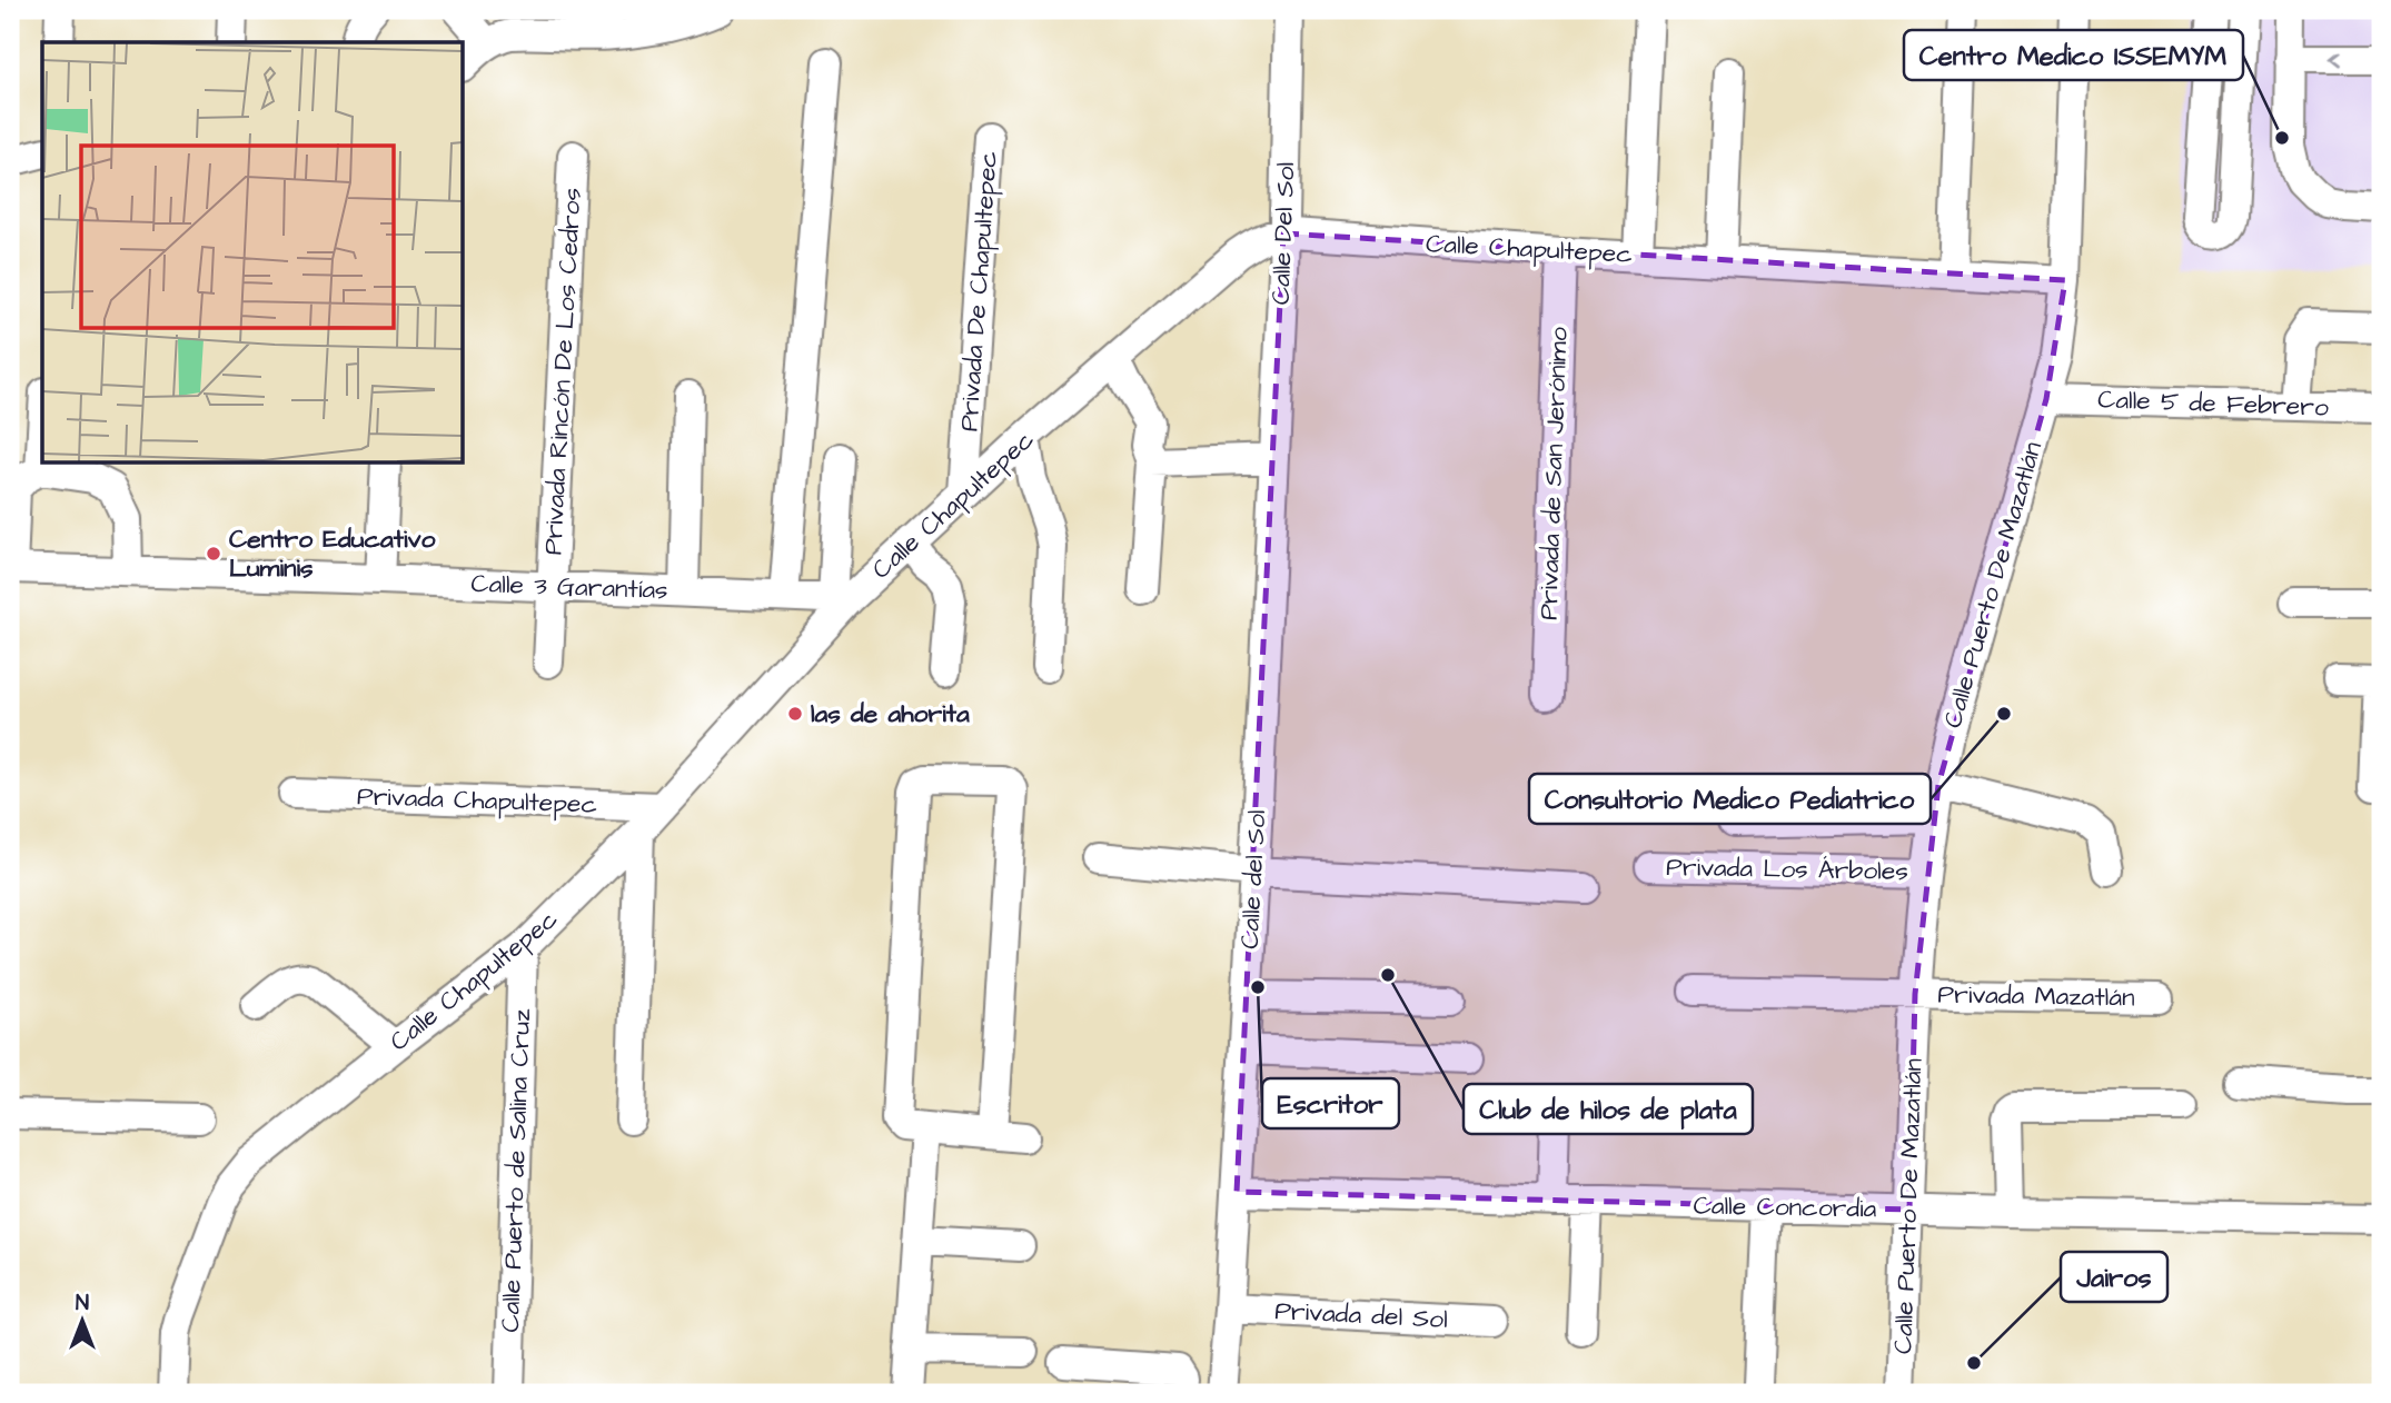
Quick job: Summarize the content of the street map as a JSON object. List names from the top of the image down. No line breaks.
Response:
{"streets":{"street":["Calle Del Sol","Calle Chapultepec","Privada De Chapultepec","Privada Rincón De Los Cedros","Calle 5 de Febrero","Privada de San Jerónimo","Calle Puerto De Mazatlán","Calle 3 Garantías","Privada Chapultepec","Privada Los Árboles","Calle del Sol","Privada Mazatlán","Calle Puerto de Salina Cruz","Calle Concordia","Privada del Sol"]},"crossings":[["Calle Del Sol","Calle Chapultepec"],["Calle Del Sol","Calle del Sol"],["Calle Chapultepec","Privada De Chapultepec"],["Calle Chapultepec","Privada de San Jerónimo"],["Calle Chapultepec","Calle Puerto De Mazatlán"],["Calle Chapultepec","Calle 3 Garantías"],["Calle Chapultepec","Privada Chapultepec"],["Calle Chapultepec","Calle Puerto de Salina Cruz"],["Privada Rincón De Los Cedros","Calle 3 Garantías"],["Calle 5 de Febrero","Calle Puerto De Mazatlán"],["Calle Puerto De Mazatlán","Privada Los Árboles"],["Calle Puerto De Mazatlán","Privada Mazatlán"],["Calle Puerto De Mazatlán","Calle Concordia"],["Calle del Sol","Calle Concordia"],["Calle del Sol","Privada del Sol"]],"places":["Centro Medico ISSEMYM","Centro Educativo Luminis","las de ahorita","Consultorio Medico Pediatrico","Club de hilos de plata","Escritor","Jairos"],"north":"top"}
